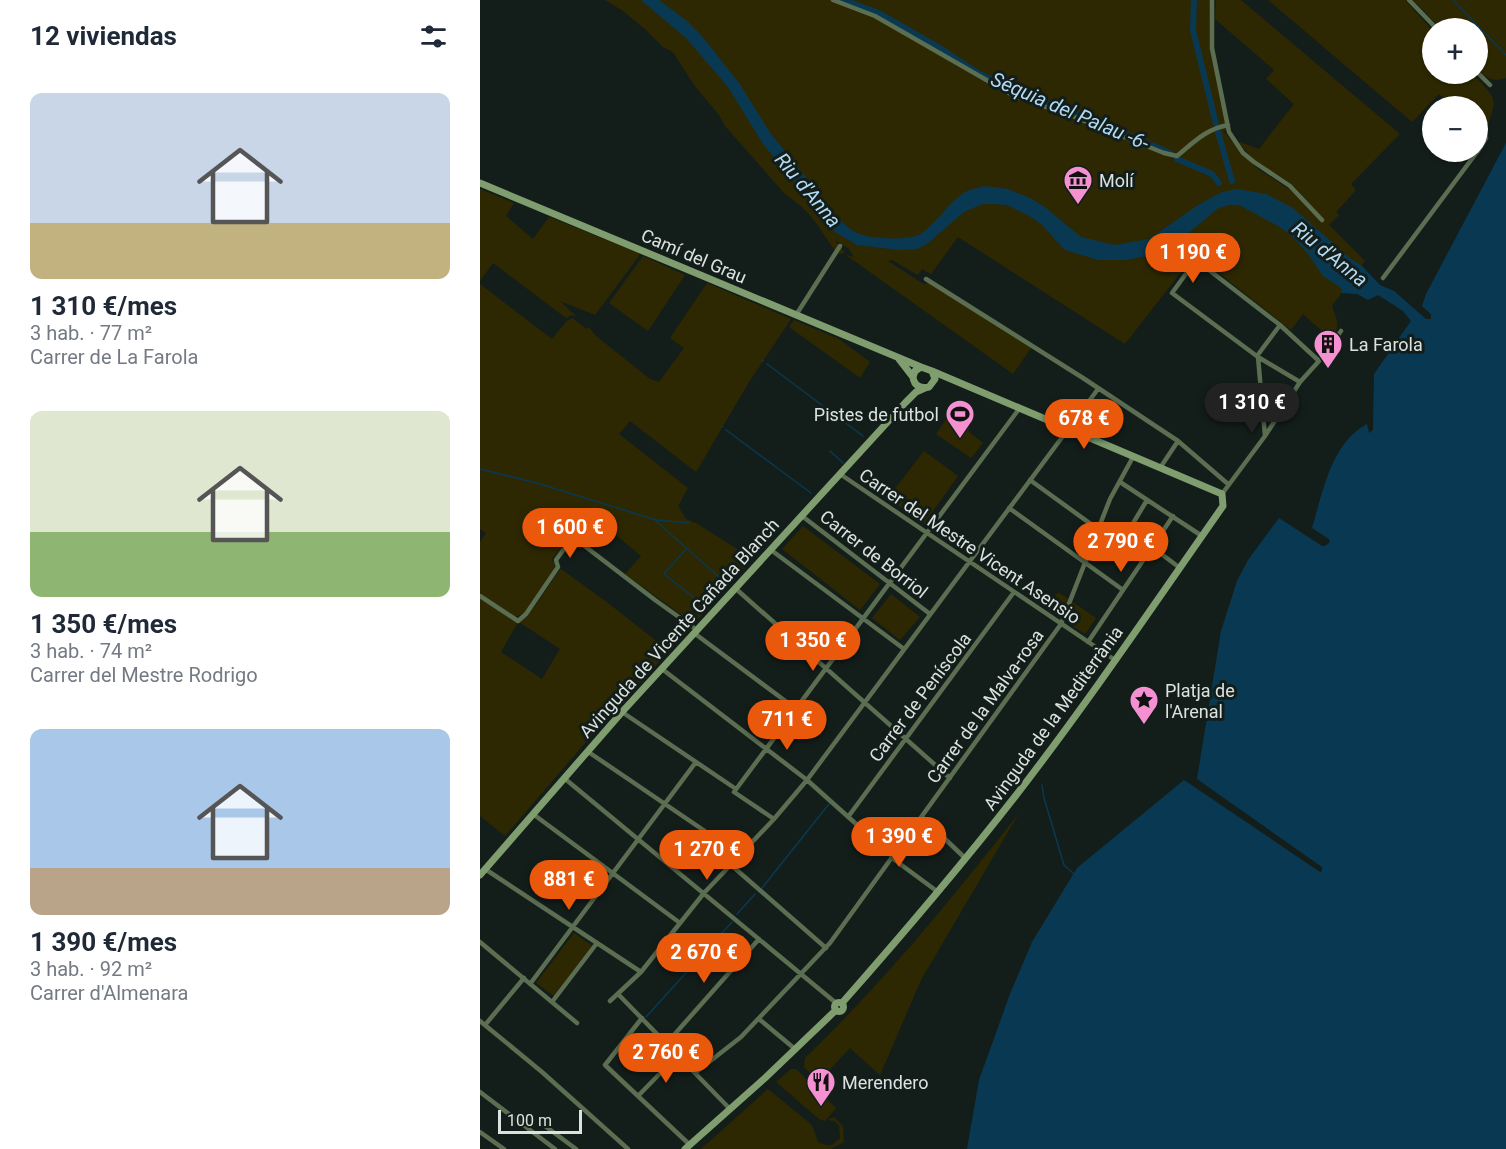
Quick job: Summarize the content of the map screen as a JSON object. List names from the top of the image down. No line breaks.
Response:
{"streets":{"street":["Camí del Grau","Carrer del Mestre Vicent Asensio","Carrer de Borriol","Avinguda de Vicente Cañada Blanch","Carrer de Peníscola","Carrer de la Malva-rosa","Avinguda de la Mediterrània"]},"crossings":[["Camí del Grau","Avinguda de Vicente Cañada Blanch"],["Carrer del Mestre Vicent Asensio","Avinguda de Vicente Cañada Blanch"],["Carrer del Mestre Vicent Asensio","Carrer de Peníscola"],["Carrer del Mestre Vicent Asensio","Carrer de la Malva-rosa"],["Carrer del Mestre Vicent Asensio","Avinguda de la Mediterrània"],["Carrer de Borriol","Avinguda de Vicente Cañada Blanch"]],"water":["Séquia del Palau -6-","Riu d'Anna"],"places":{"museum":["Molí"],"building":["La Farola"],"sports":["Pistes de futbol"],"place":["Platja de l'Arenal"],"restaurant":["Merendero"]},"scale_bar":"100 m","page":{"heading":"12 viviendas","map_buttons":["+","−"],"list":[{"name":"1 310 €/mes","note":"3 hab. · 77 m² · Carrer de La Farola"},{"name":"1 350 €/mes","note":"3 hab. · 74 m² · Carrer del Mestre Rodrigo"},{"name":"1 390 €/mes","note":"3 hab. · 92 m² · Carrer d'Almenara"}],"price":["1 190 €","1 310 €","678 €","1 600 €","2 790 €","1 350 €","711 €","1 390 €","1 270 €","881 €","2 670 €","2 760 €"],"scale":"100 m"}}
